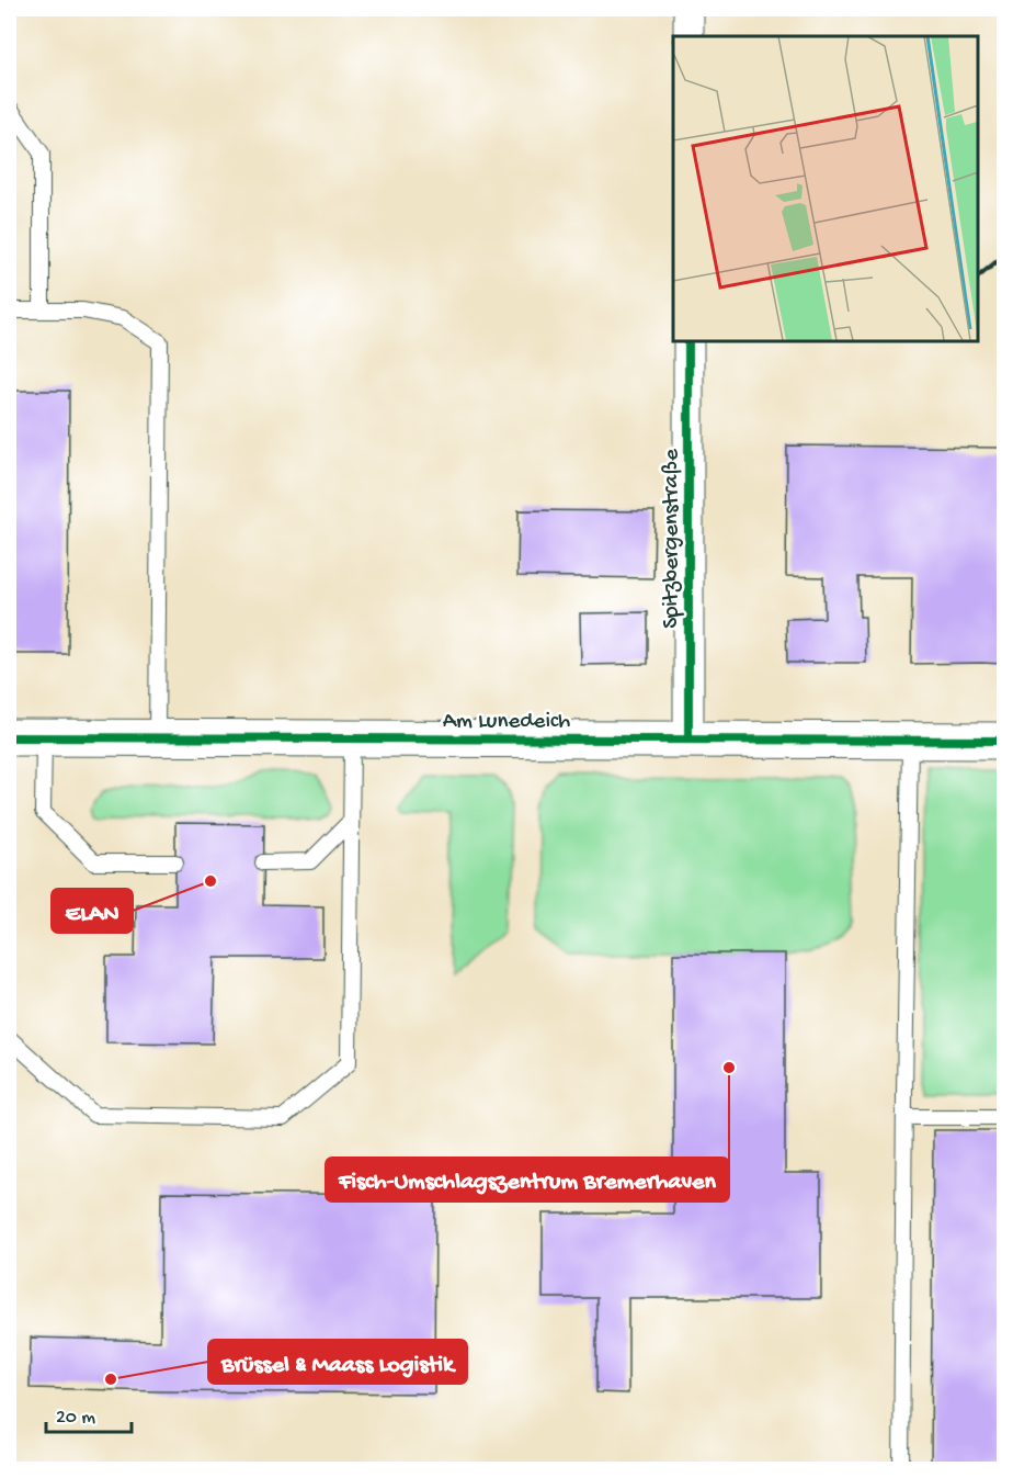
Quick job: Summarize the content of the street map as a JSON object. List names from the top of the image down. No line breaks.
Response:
{"streets":{"street":["Spitzbergenstraße","Am Lunedeich"]},"crossings":[["Spitzbergenstraße","Am Lunedeich"]],"places":["ELAN","Fisch-Umschlagszentrum Bremerhaven","Brüssel & Maass Logistik"],"scale_bar":"20 m"}
